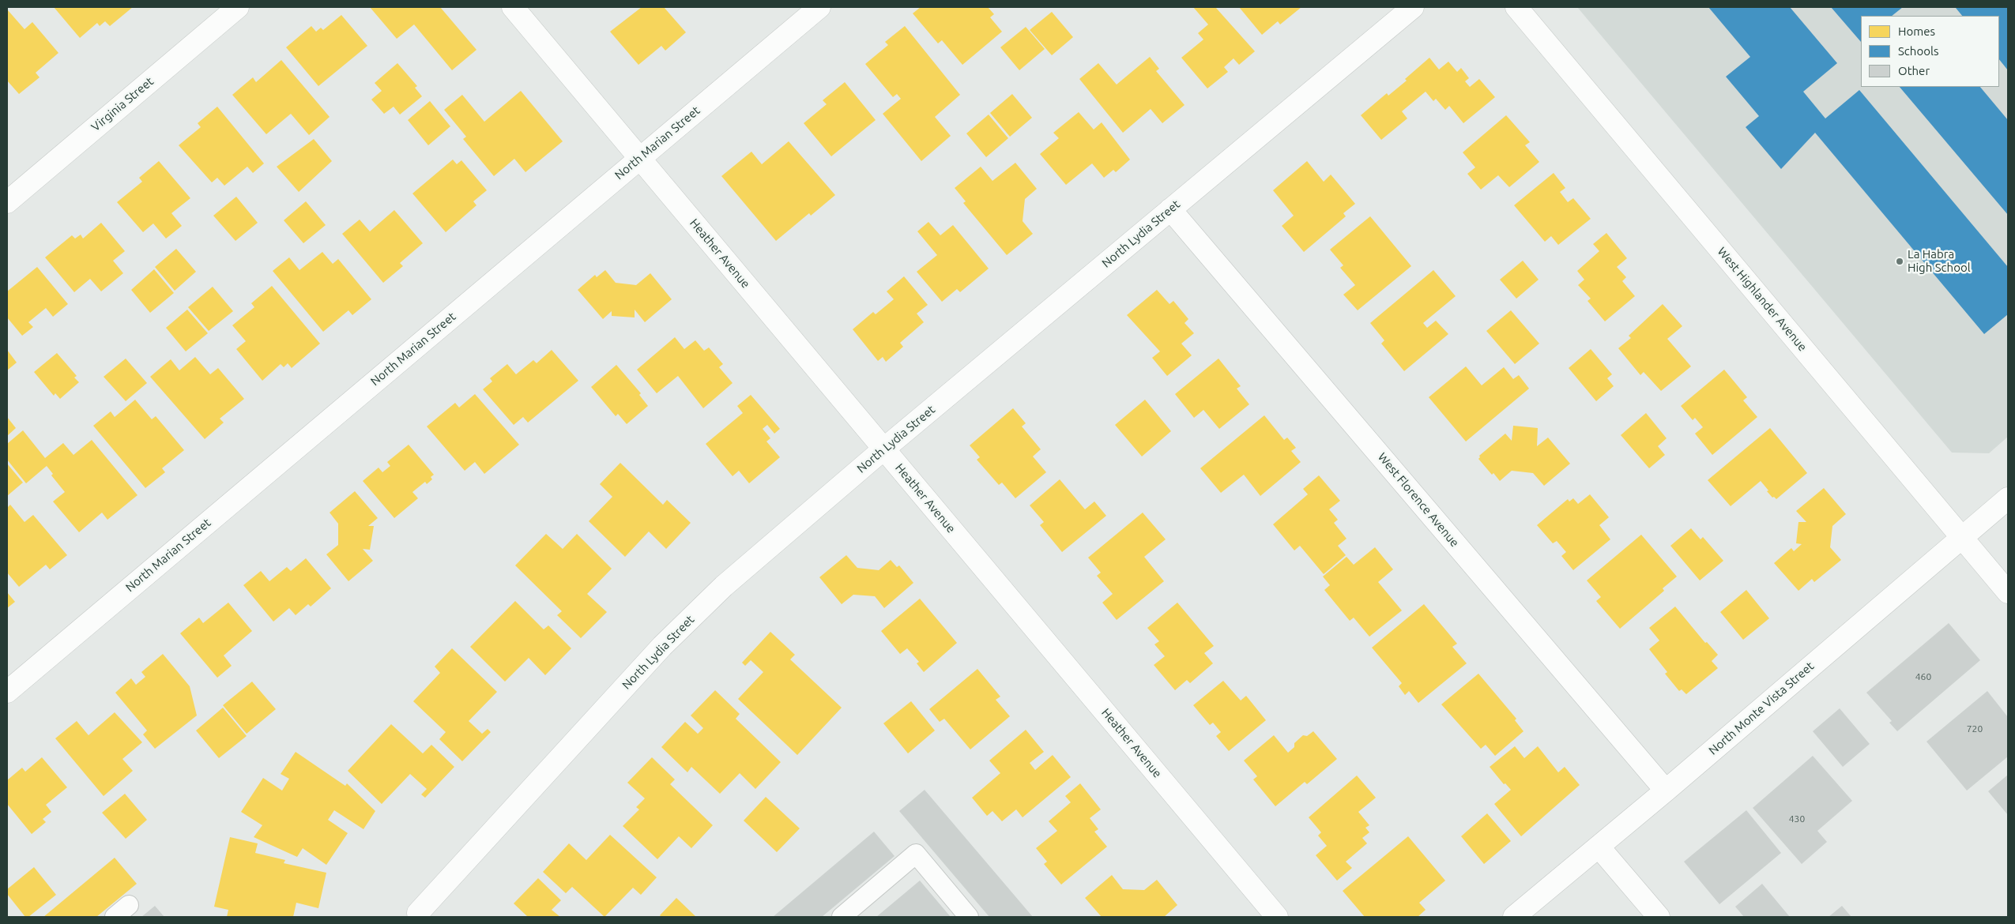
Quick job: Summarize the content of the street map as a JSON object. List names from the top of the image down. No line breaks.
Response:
{"streets":{"street":["Virginia Street","North Marian Street","North Lydia Street","Heather Avenue","West Highlander Avenue","West Florence Avenue","North Monte Vista Street"]},"crossings":[["North Marian Street","Heather Avenue"],["North Lydia Street","Heather Avenue"],["North Lydia Street","West Florence Avenue"],["West Highlander Avenue","North Monte Vista Street"],["West Florence Avenue","North Monte Vista Street"]],"places":["La Habra High School"],"house_numbers":["460","720","430"],"legend":["Homes","Schools","Other"]}
